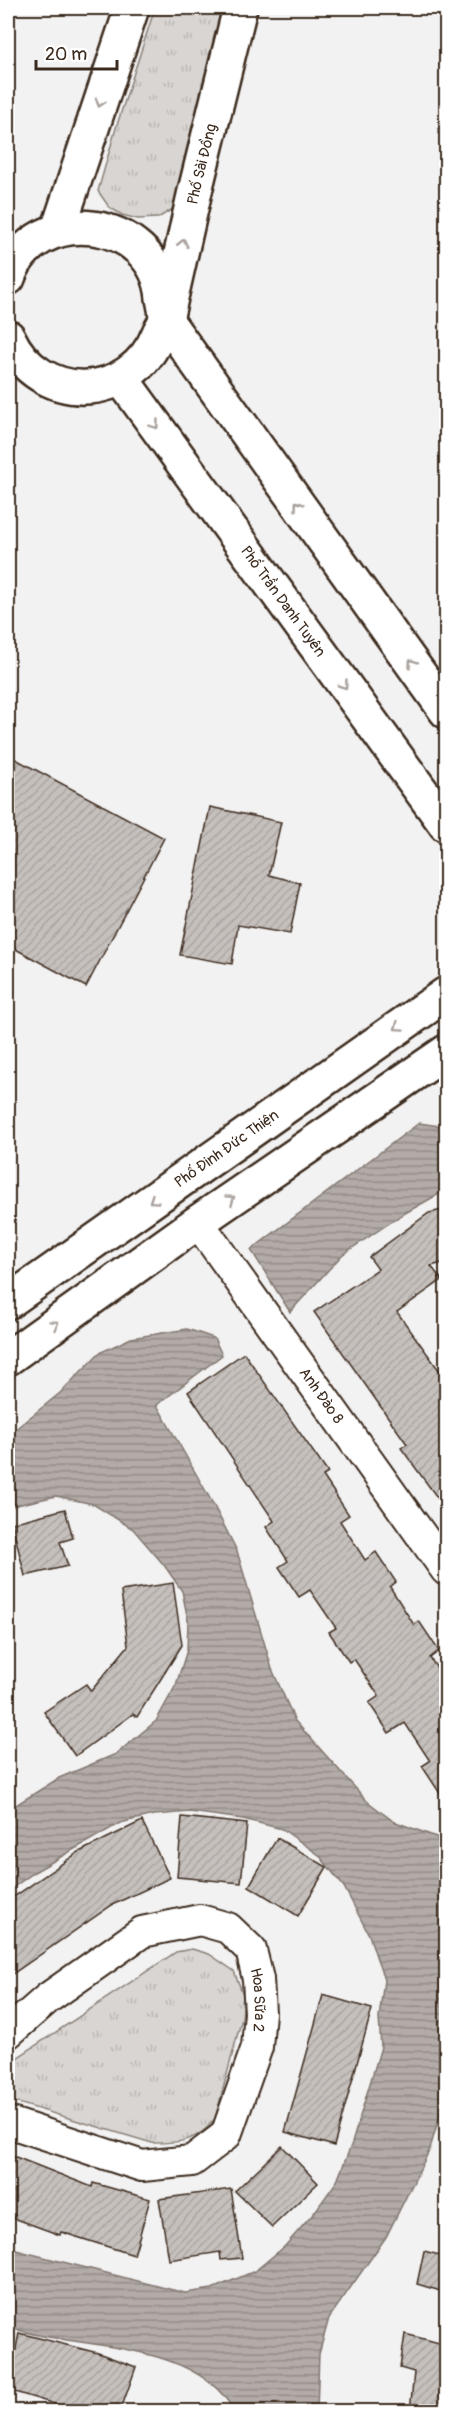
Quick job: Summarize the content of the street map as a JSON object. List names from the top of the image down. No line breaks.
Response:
{"streets":{"street":["Phố Sài Đồng","Phố Trần Danh Tuyên","Phố Đinh Đức Thiện","Anh Đào 8","Hoa Sữa 2"]},"crossings":[["Phố Sài Đồng","Phố Trần Danh Tuyên"]],"scale_bar":"20 m"}
